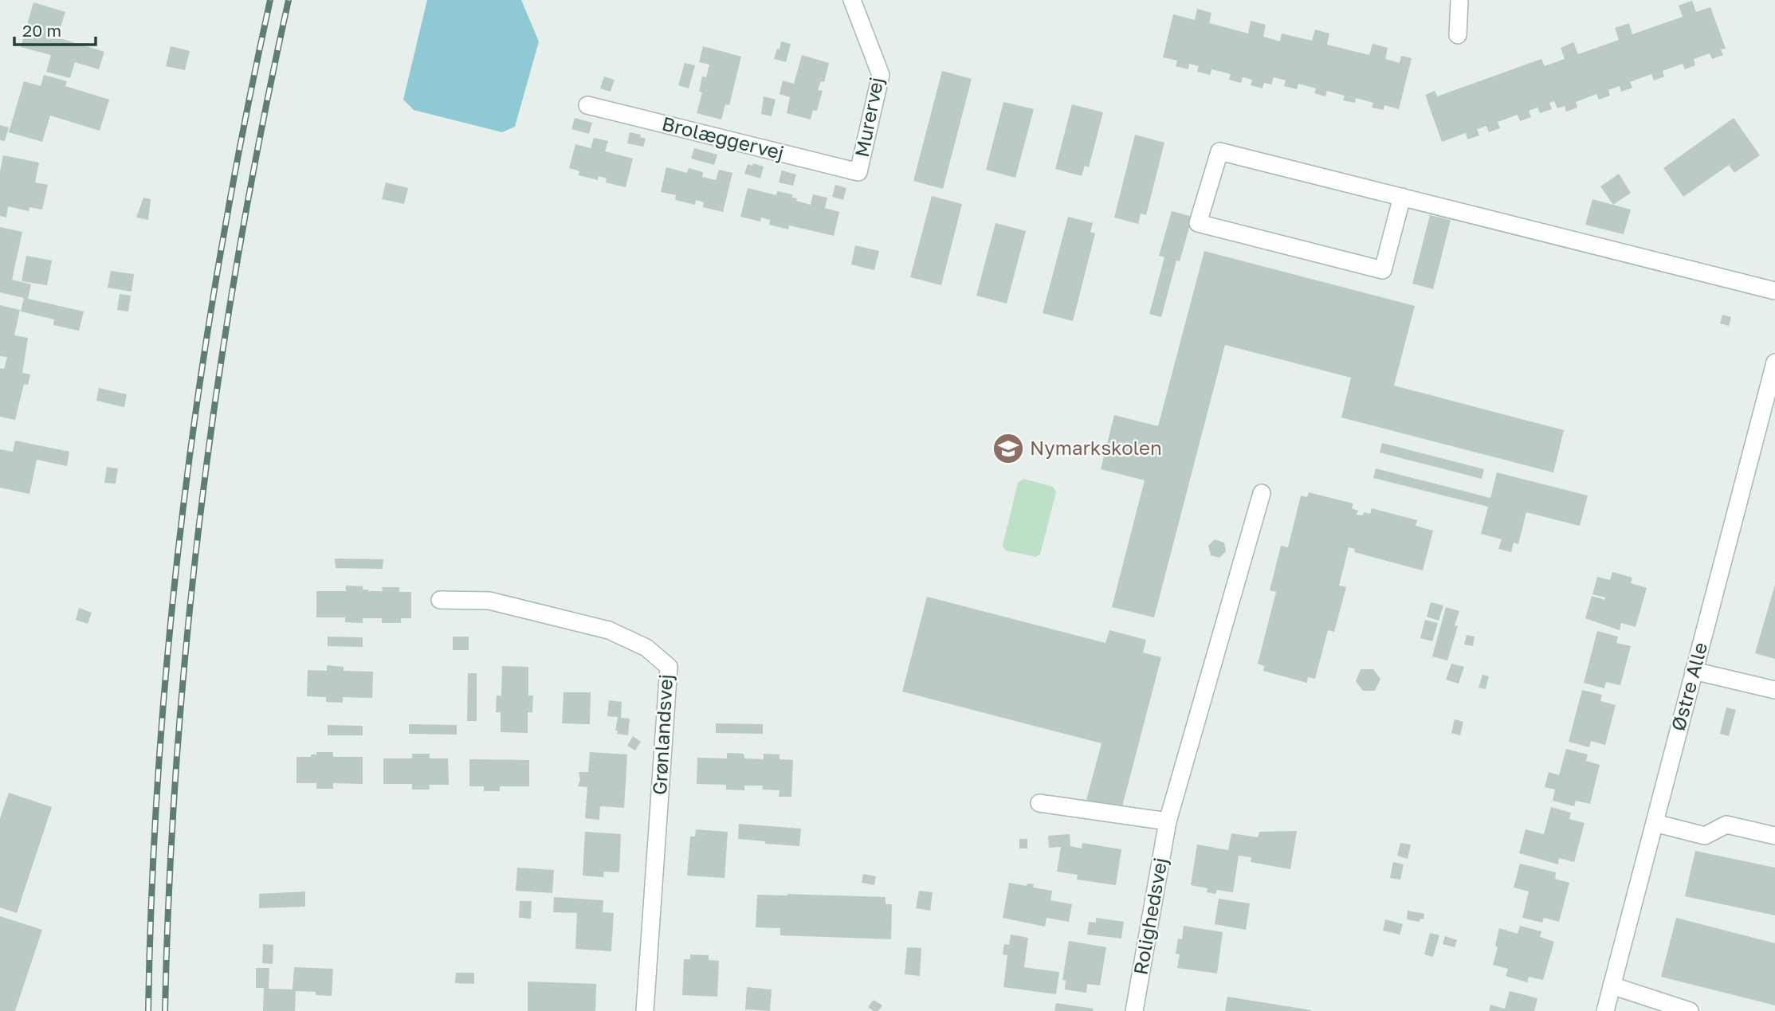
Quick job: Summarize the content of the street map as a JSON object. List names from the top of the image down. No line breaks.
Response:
{"streets":{"street":["Murervej","Brolæggervej","Østre Alle","Grønlandsvej","Rolighedsvej"]},"crossings":[["Murervej","Brolæggervej"]],"places":{"school or university":["Nymarkskolen"]},"scale_bar":"20 m"}
